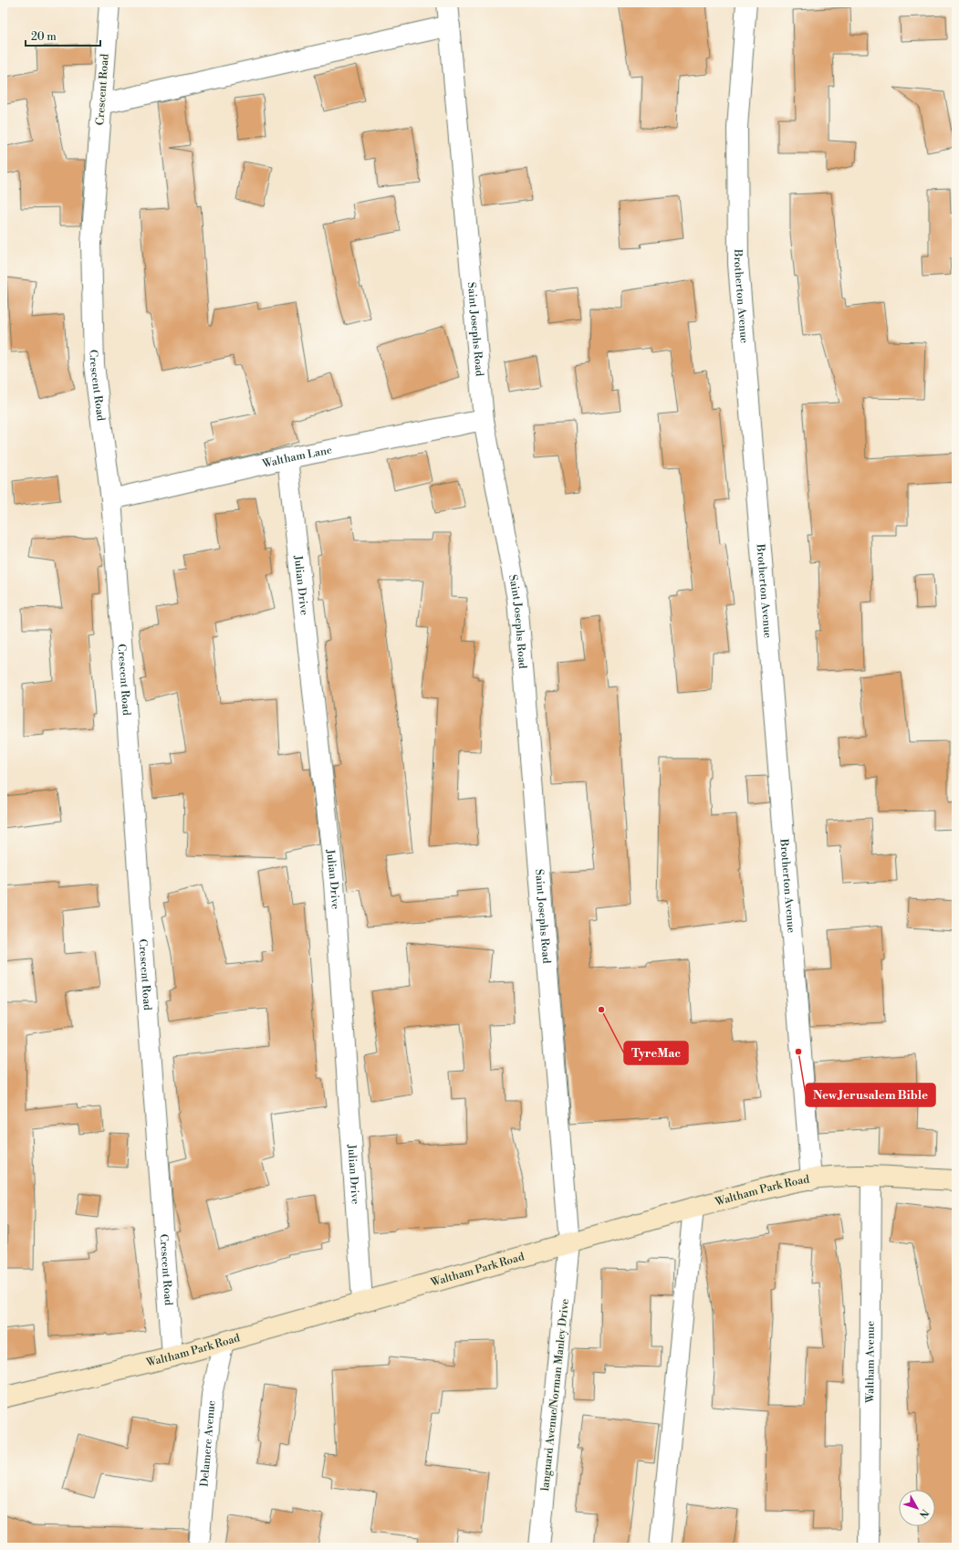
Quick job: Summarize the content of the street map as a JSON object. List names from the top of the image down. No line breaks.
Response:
{"streets":{"main road":["Waltham Park Road"],"street":["Crescent Road","Brotherton Avenue","Saint Josephs Road","Waltham Lane","Julian Drive","Waltham Avenue","languard Avenue/Norman Manley Drive","Delamere Avenue"]},"crossings":[["Crescent Road","Waltham Lane"],["Crescent Road","Waltham Park Road"],["Brotherton Avenue","Waltham Park Road"],["Saint Josephs Road","Waltham Lane"],["Saint Josephs Road","Waltham Park Road"],["Saint Josephs Road","languard Avenue/Norman Manley Drive"],["Waltham Lane","Julian Drive"],["Julian Drive","Waltham Park Road"],["Waltham Park Road","Waltham Avenue"],["Waltham Park Road","languard Avenue/Norman Manley Drive"],["Waltham Park Road","Delamere Avenue"]],"places":["TyreMac","New Jerusalem Bible"],"scale_bar":"20 m","north":"bottom right"}
